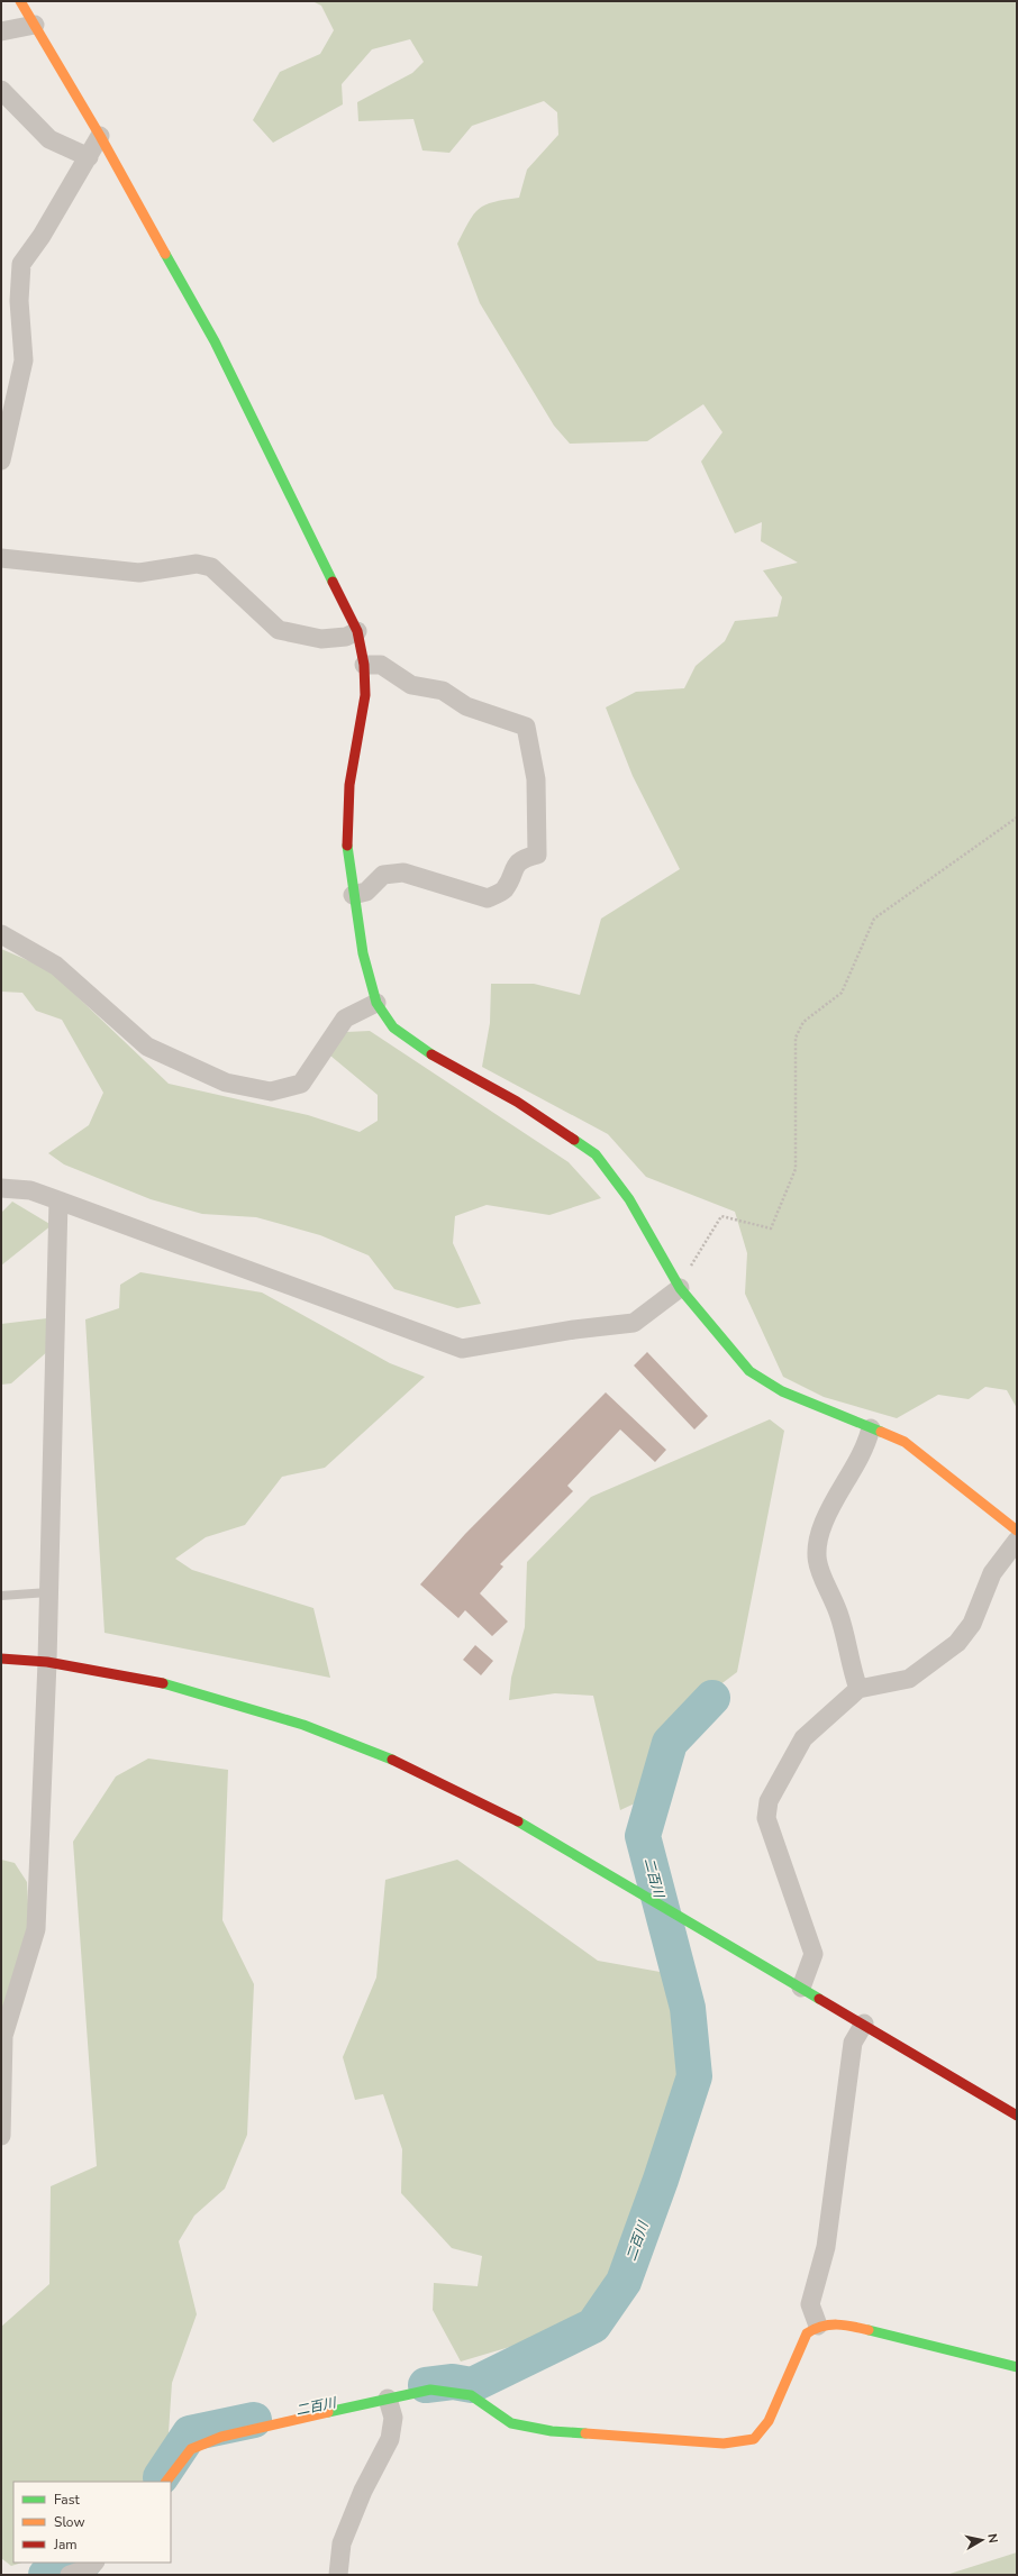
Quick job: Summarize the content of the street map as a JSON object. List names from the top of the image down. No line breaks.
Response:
{"water":["二百川"],"legend":["Fast","Slow","Jam"],"north":"right"}
